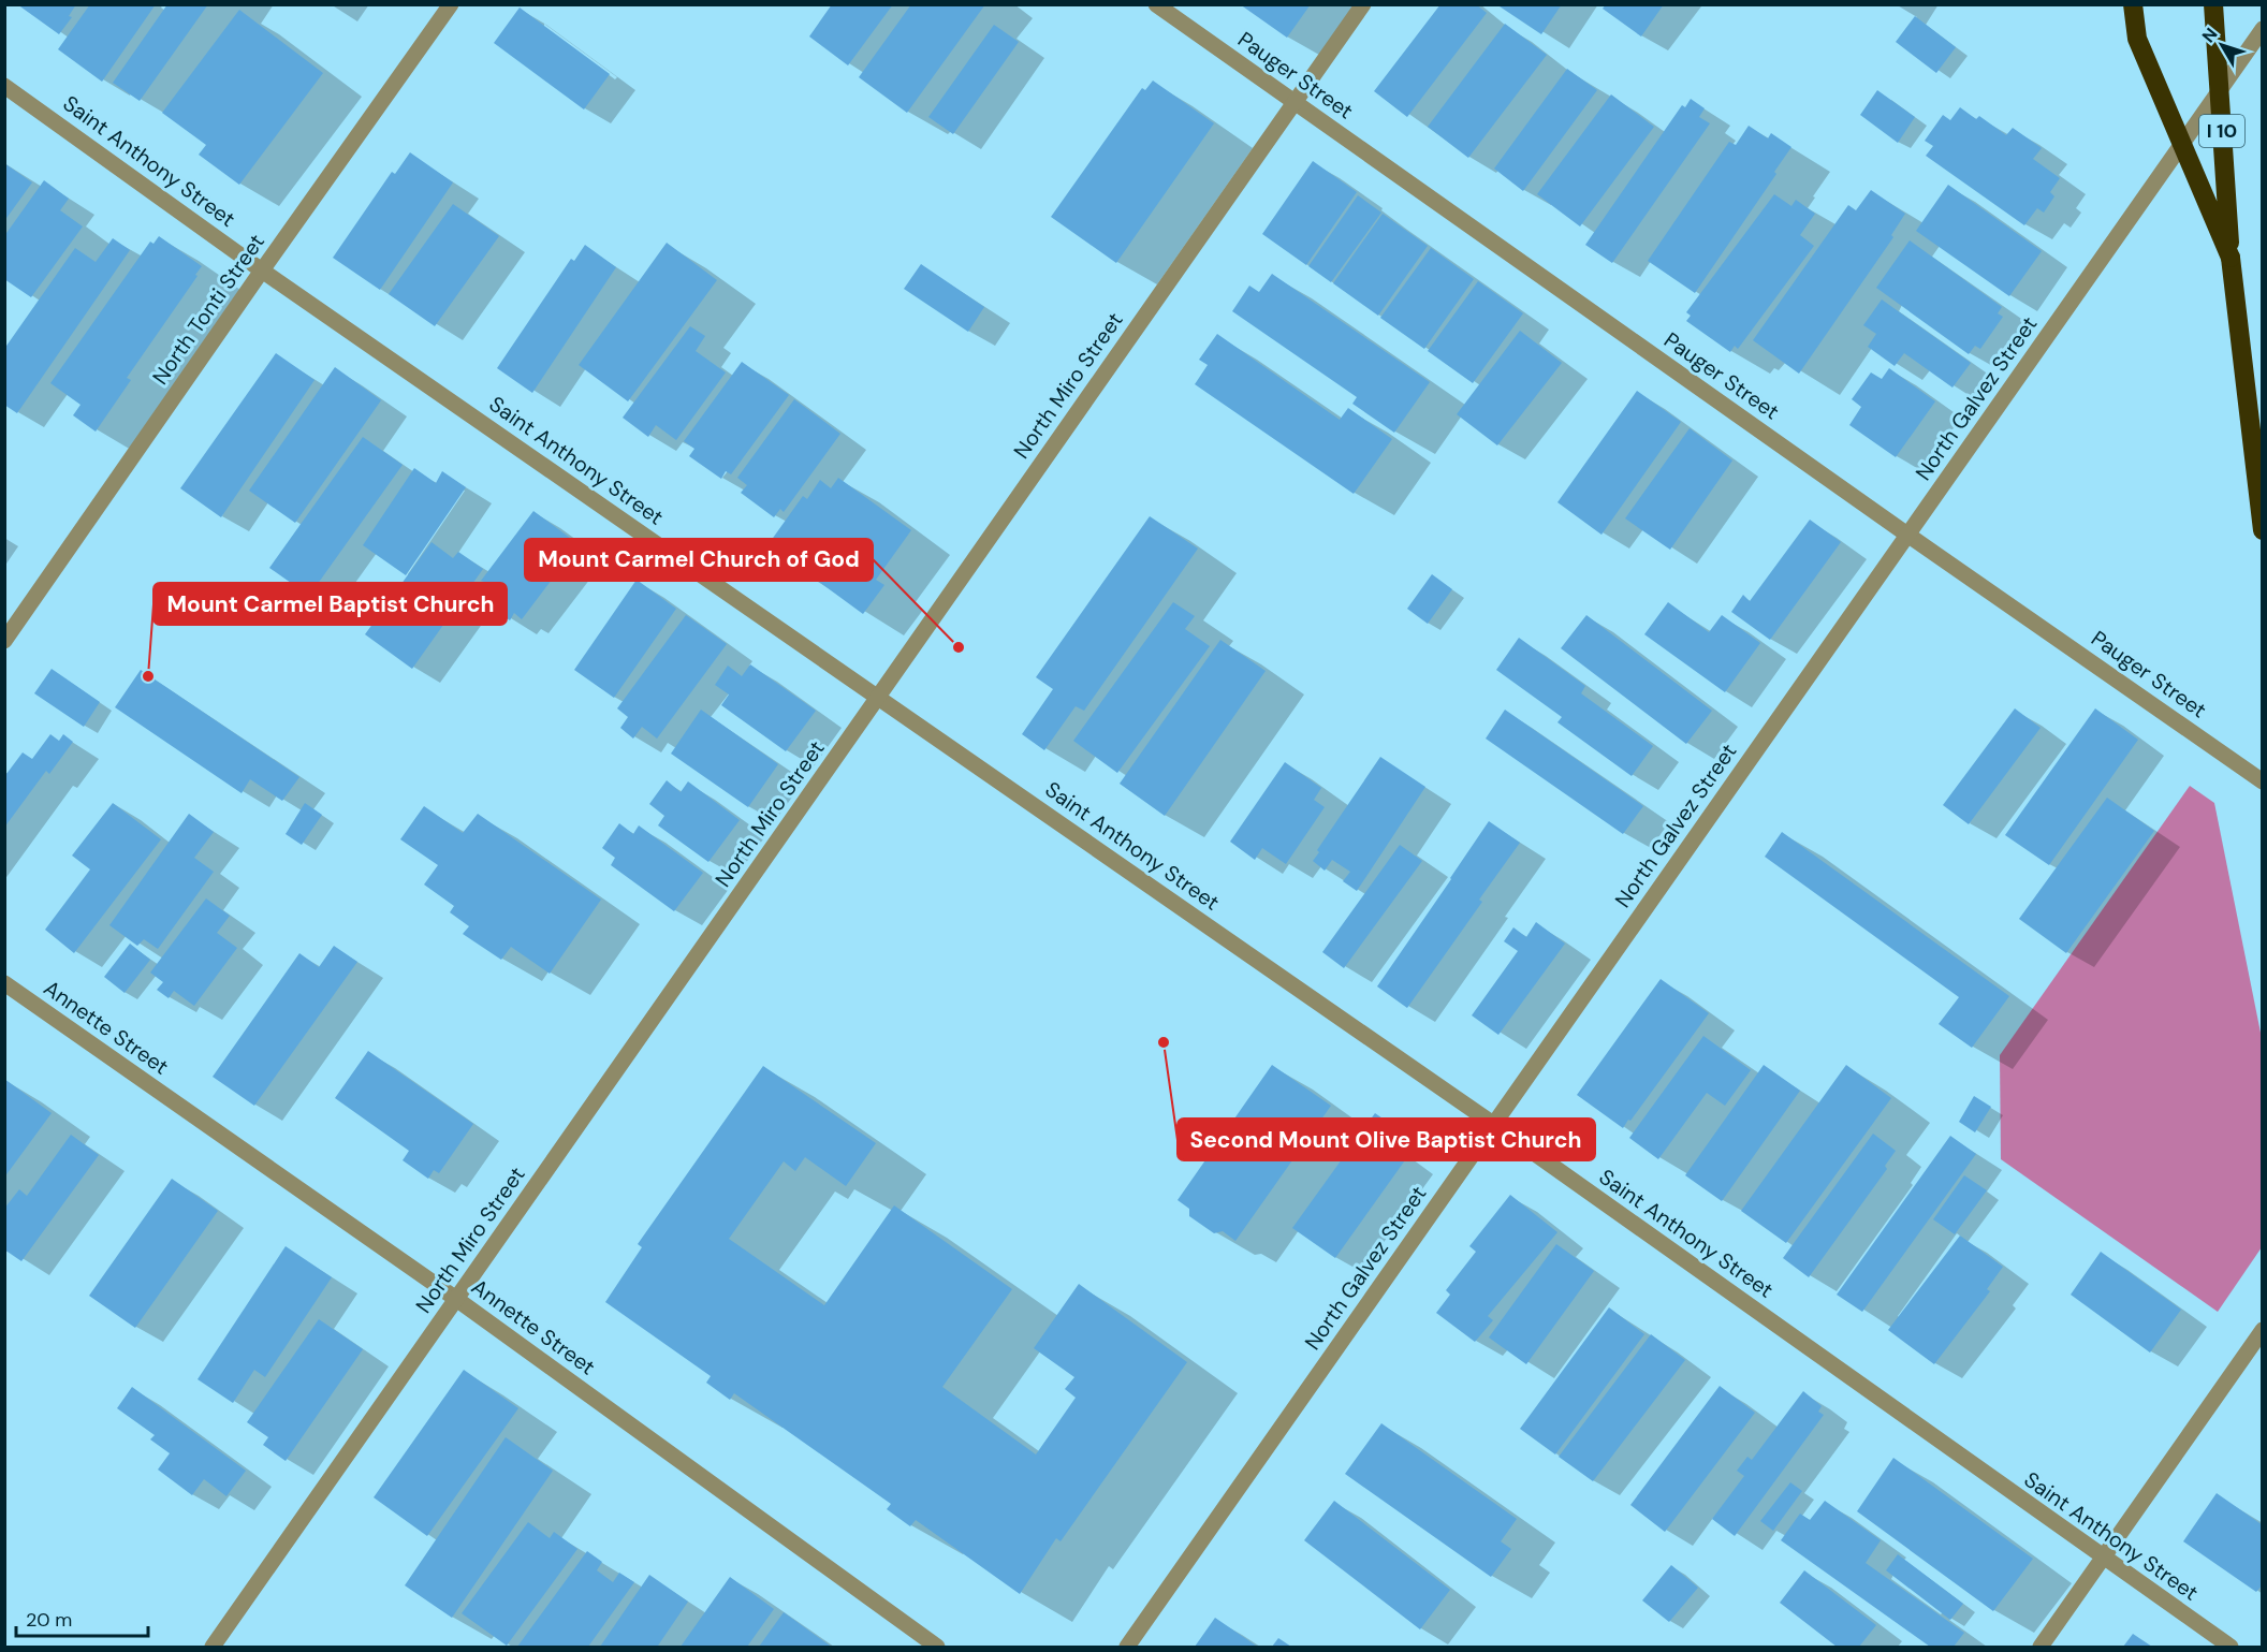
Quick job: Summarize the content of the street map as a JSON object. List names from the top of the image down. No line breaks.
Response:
{"streets":{"highway":["I 10"],"street":["Pauger Street","Saint Anthony Street","North Tonti Street","North Miro Street","North Galvez Street","Annette Street"]},"crossings":[["Pauger Street","North Miro Street"],["Pauger Street","North Galvez Street"],["Saint Anthony Street","North Tonti Street"],["Saint Anthony Street","North Miro Street"],["Saint Anthony Street","North Galvez Street"],["North Miro Street","Annette Street"]],"places":["Mount Carmel Church of God","Mount Carmel Baptist Church","Second Mount Olive Baptist Church"],"scale_bar":"20 m","north":"top left"}
